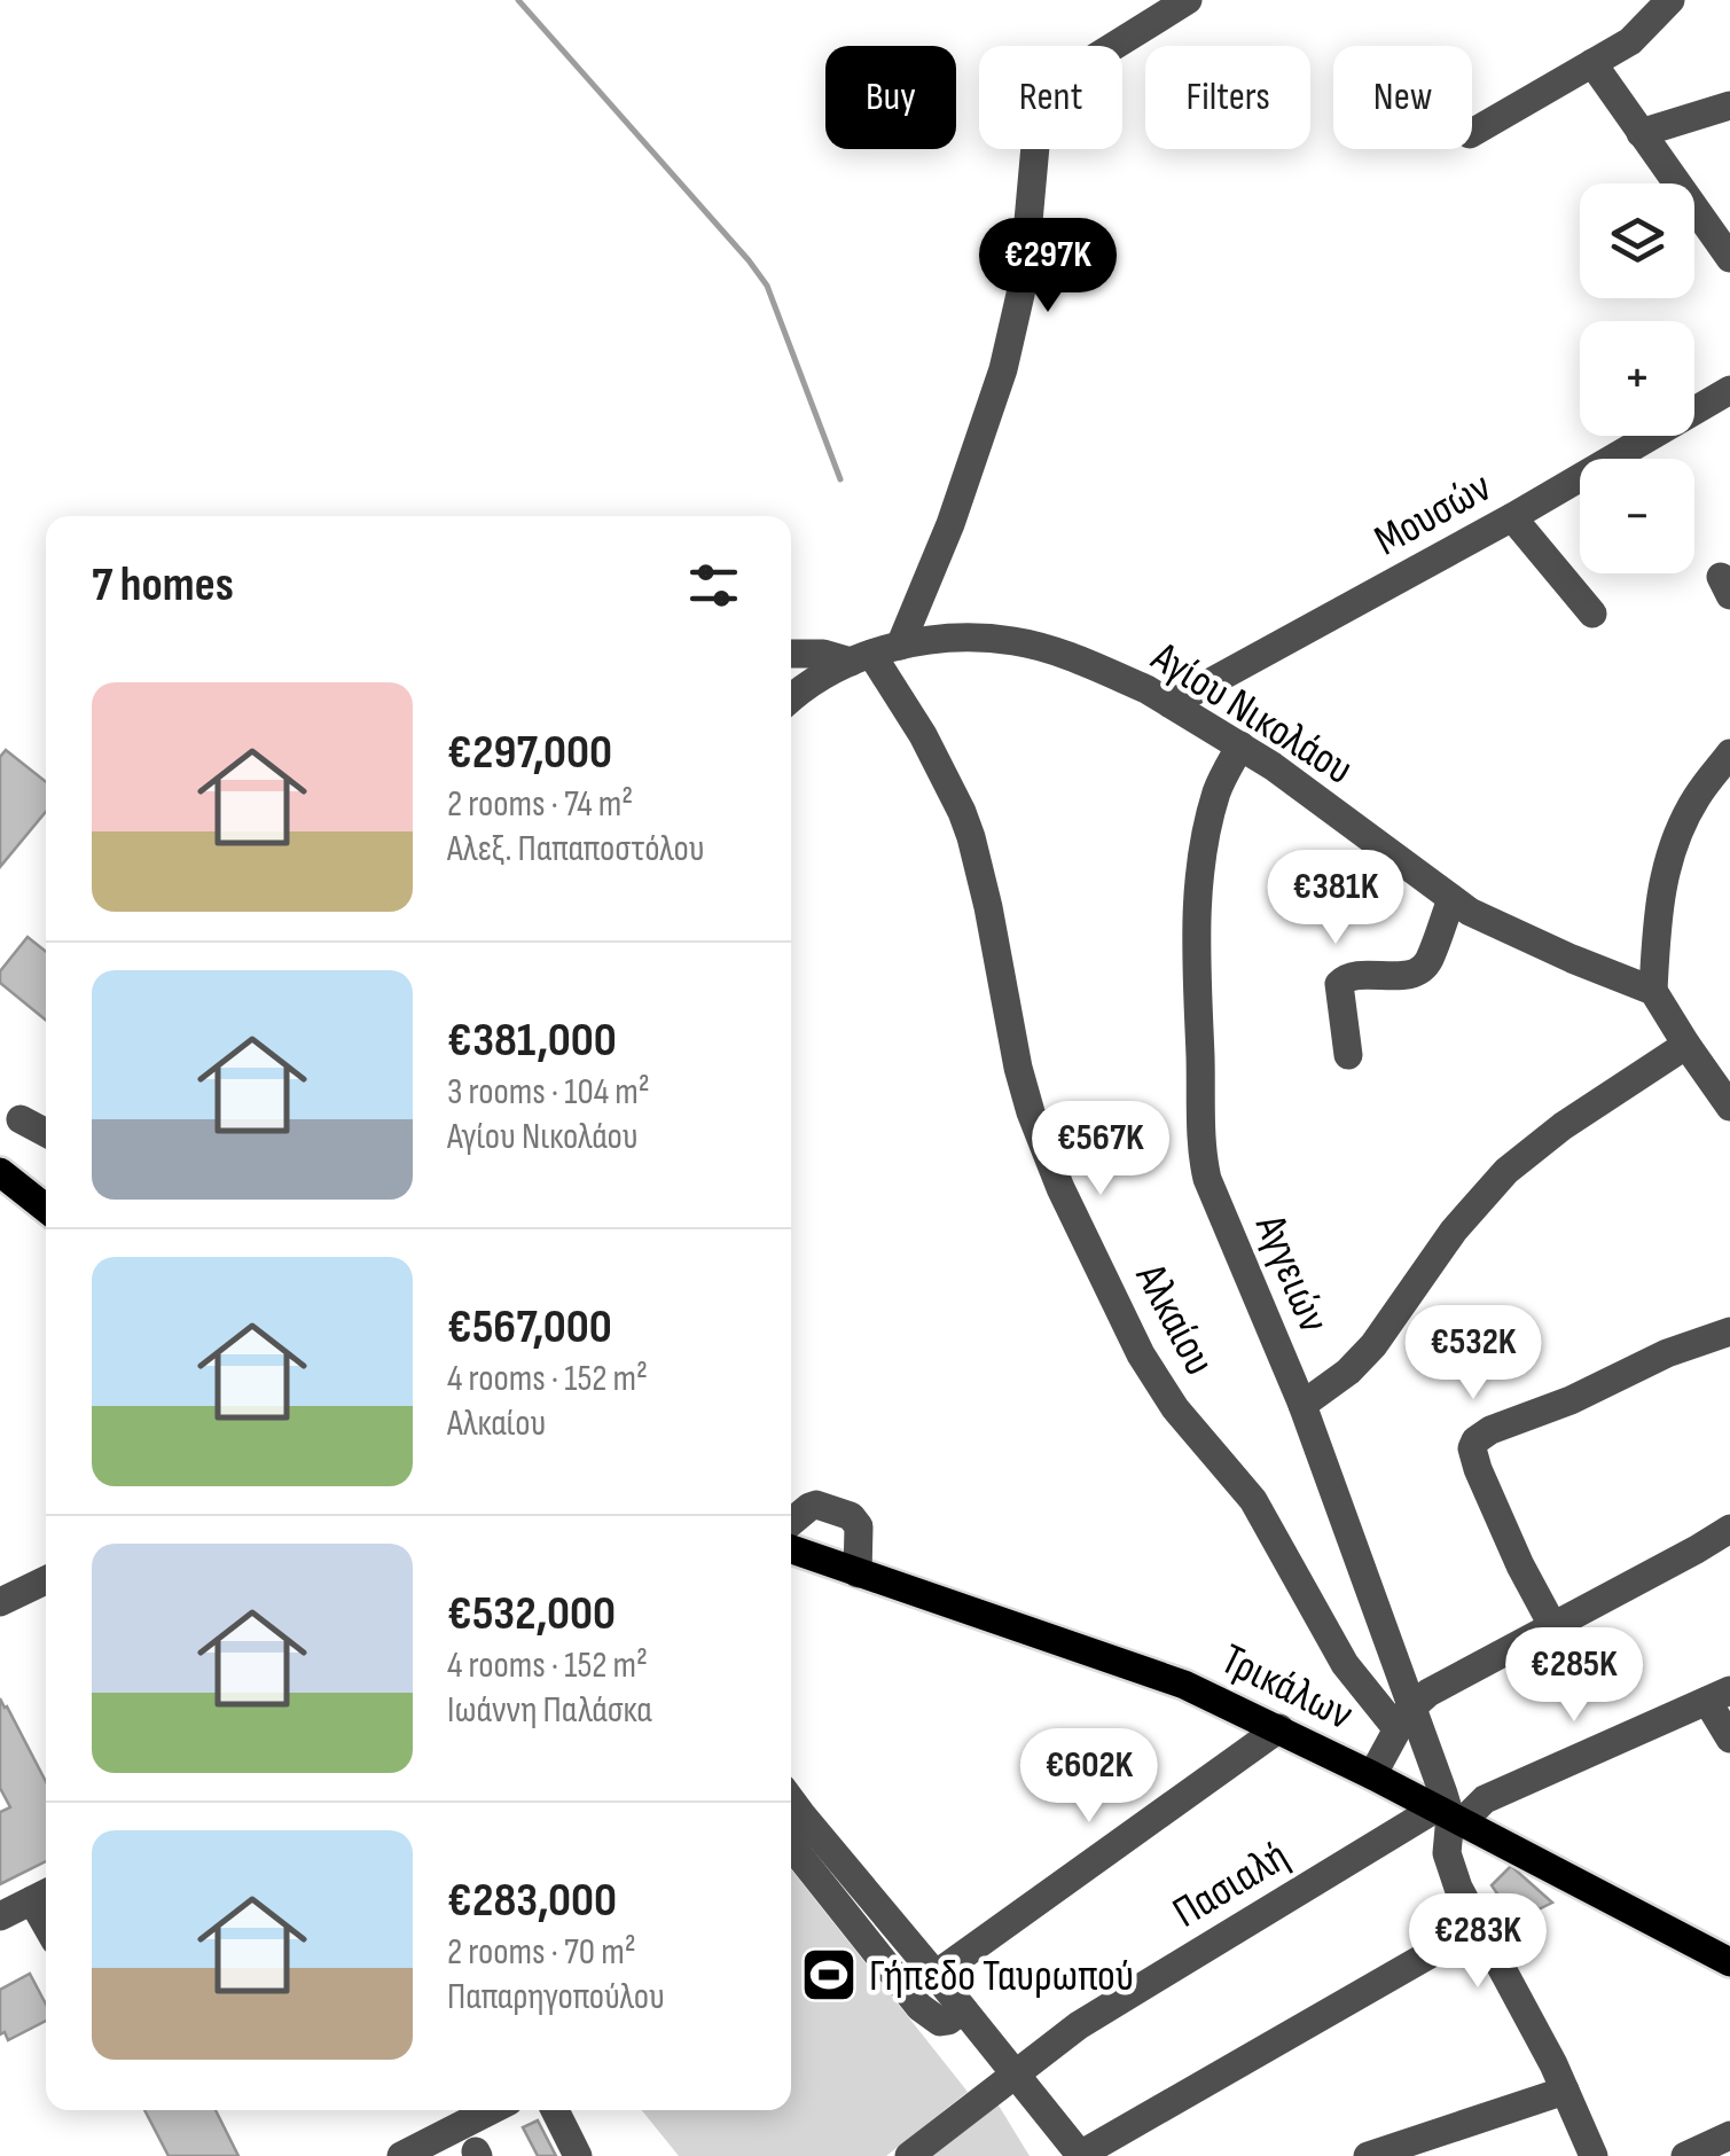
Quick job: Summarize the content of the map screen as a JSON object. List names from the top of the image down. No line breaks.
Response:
{"streets":{"main road":["Τρικάλων"],"street":["Μουσών","Αγίου Νικολάου","Αγγειών","Αλκαίου","Πασιαλή"]},"crossings":[["Μουσών","Αγίου Νικολάου"],["Αγίου Νικολάου","Αγγειών"],["Αγίου Νικολάου","Αλκαίου"],["Αγγειών","Αλκαίου"],["Αγγειών","Τρικάλων"],["Αγγειών","Πασιαλή"],["Τρικάλων","Πασιαλή"]],"places":{"sports":["Γήπεδο Ταυρωπού"]},"page":{"chip":["Buy","Rent","Filters","New"],"map_buttons":["+","−"],"price":["€297K","€381K","€567K","€532K","€285K","€602K","€283K"],"heading":"7 homes","list":[{"name":"€297,000","note":"2 rooms · 74 m² · Αλεξ. Παπαποστόλου"},{"name":"€381,000","note":"3 rooms · 104 m² · Αγίου Νικολάου"},{"name":"€567,000","note":"4 rooms · 152 m² · Αλκαίου"},{"name":"€532,000","note":"4 rooms · 152 m² · Ιωάννη Παλάσκα"},{"name":"€283,000","note":"2 rooms · 70 m² · Παπαρηγοπούλου"}]}}
